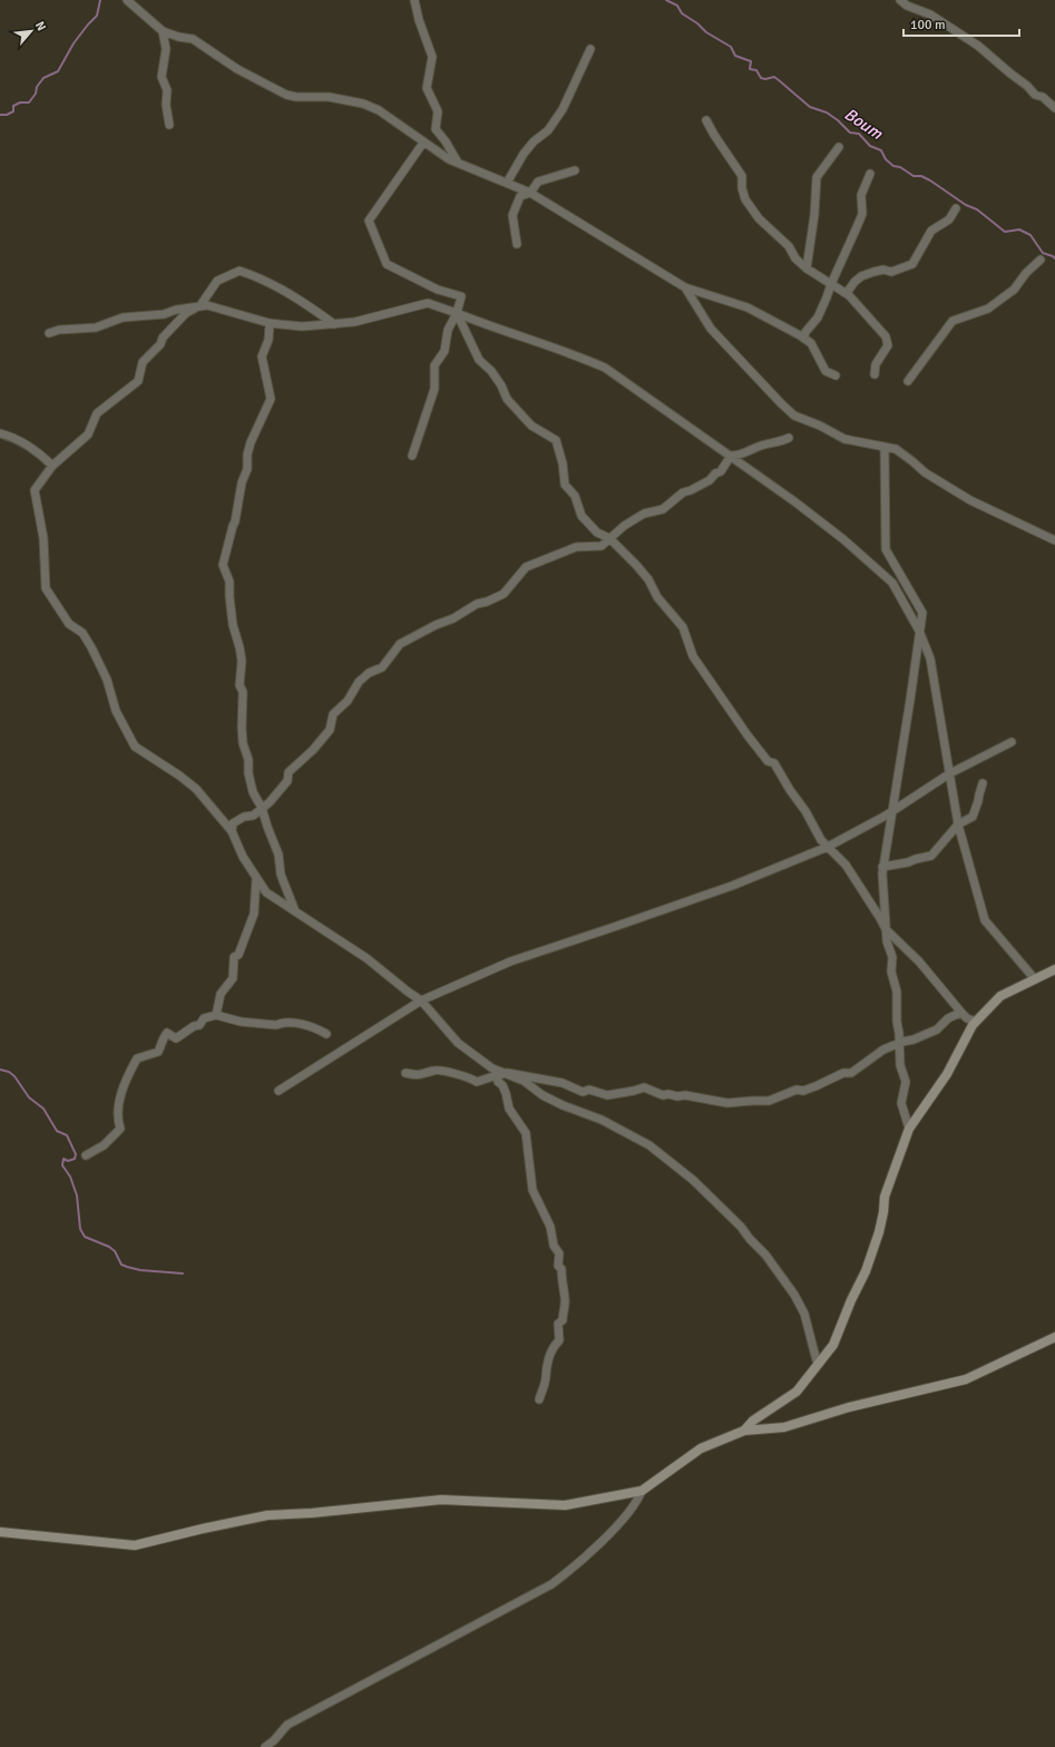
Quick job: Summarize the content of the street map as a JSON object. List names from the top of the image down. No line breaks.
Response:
{"water":["Boum"],"scale_bar":"100 m","north":"top right"}
